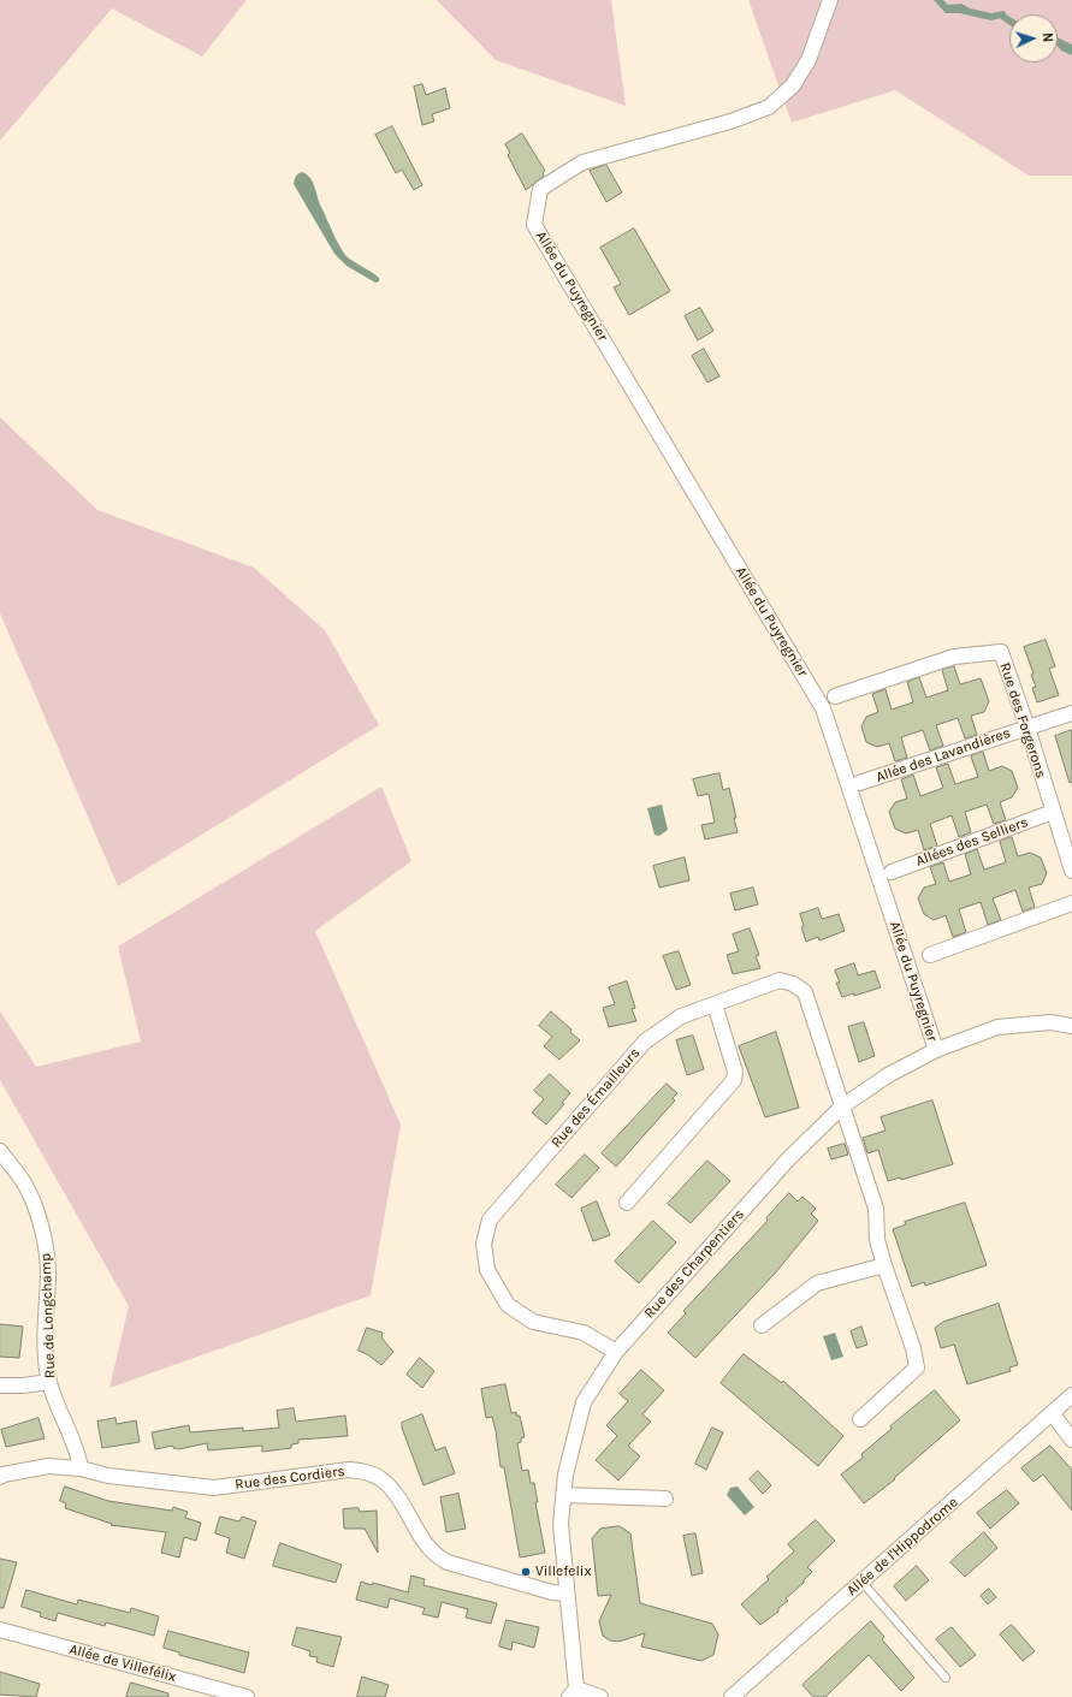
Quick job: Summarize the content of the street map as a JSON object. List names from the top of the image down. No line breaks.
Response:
{"streets":{"street":["Allée du Puyregnier","Rue des Forgerons","Allée des Lavandières","Allées des Selliers","Rue des Émailleurs","Rue des Charpentiers","Rue de Longchamp","Rue des Cordiers","Allée de l'Hippodrome","Allée de Villefélix"]},"crossings":[["Allée du Puyregnier","Rue des Charpentiers"],["Rue des Forgerons","Allée des Lavandières"],["Rue des Forgerons","Allées des Selliers"],["Rue des Émailleurs","Rue des Charpentiers"],["Rue des Charpentiers","Rue des Cordiers"],["Rue de Longchamp","Rue des Cordiers"]],"places":["Villefelix"],"north":"right"}
